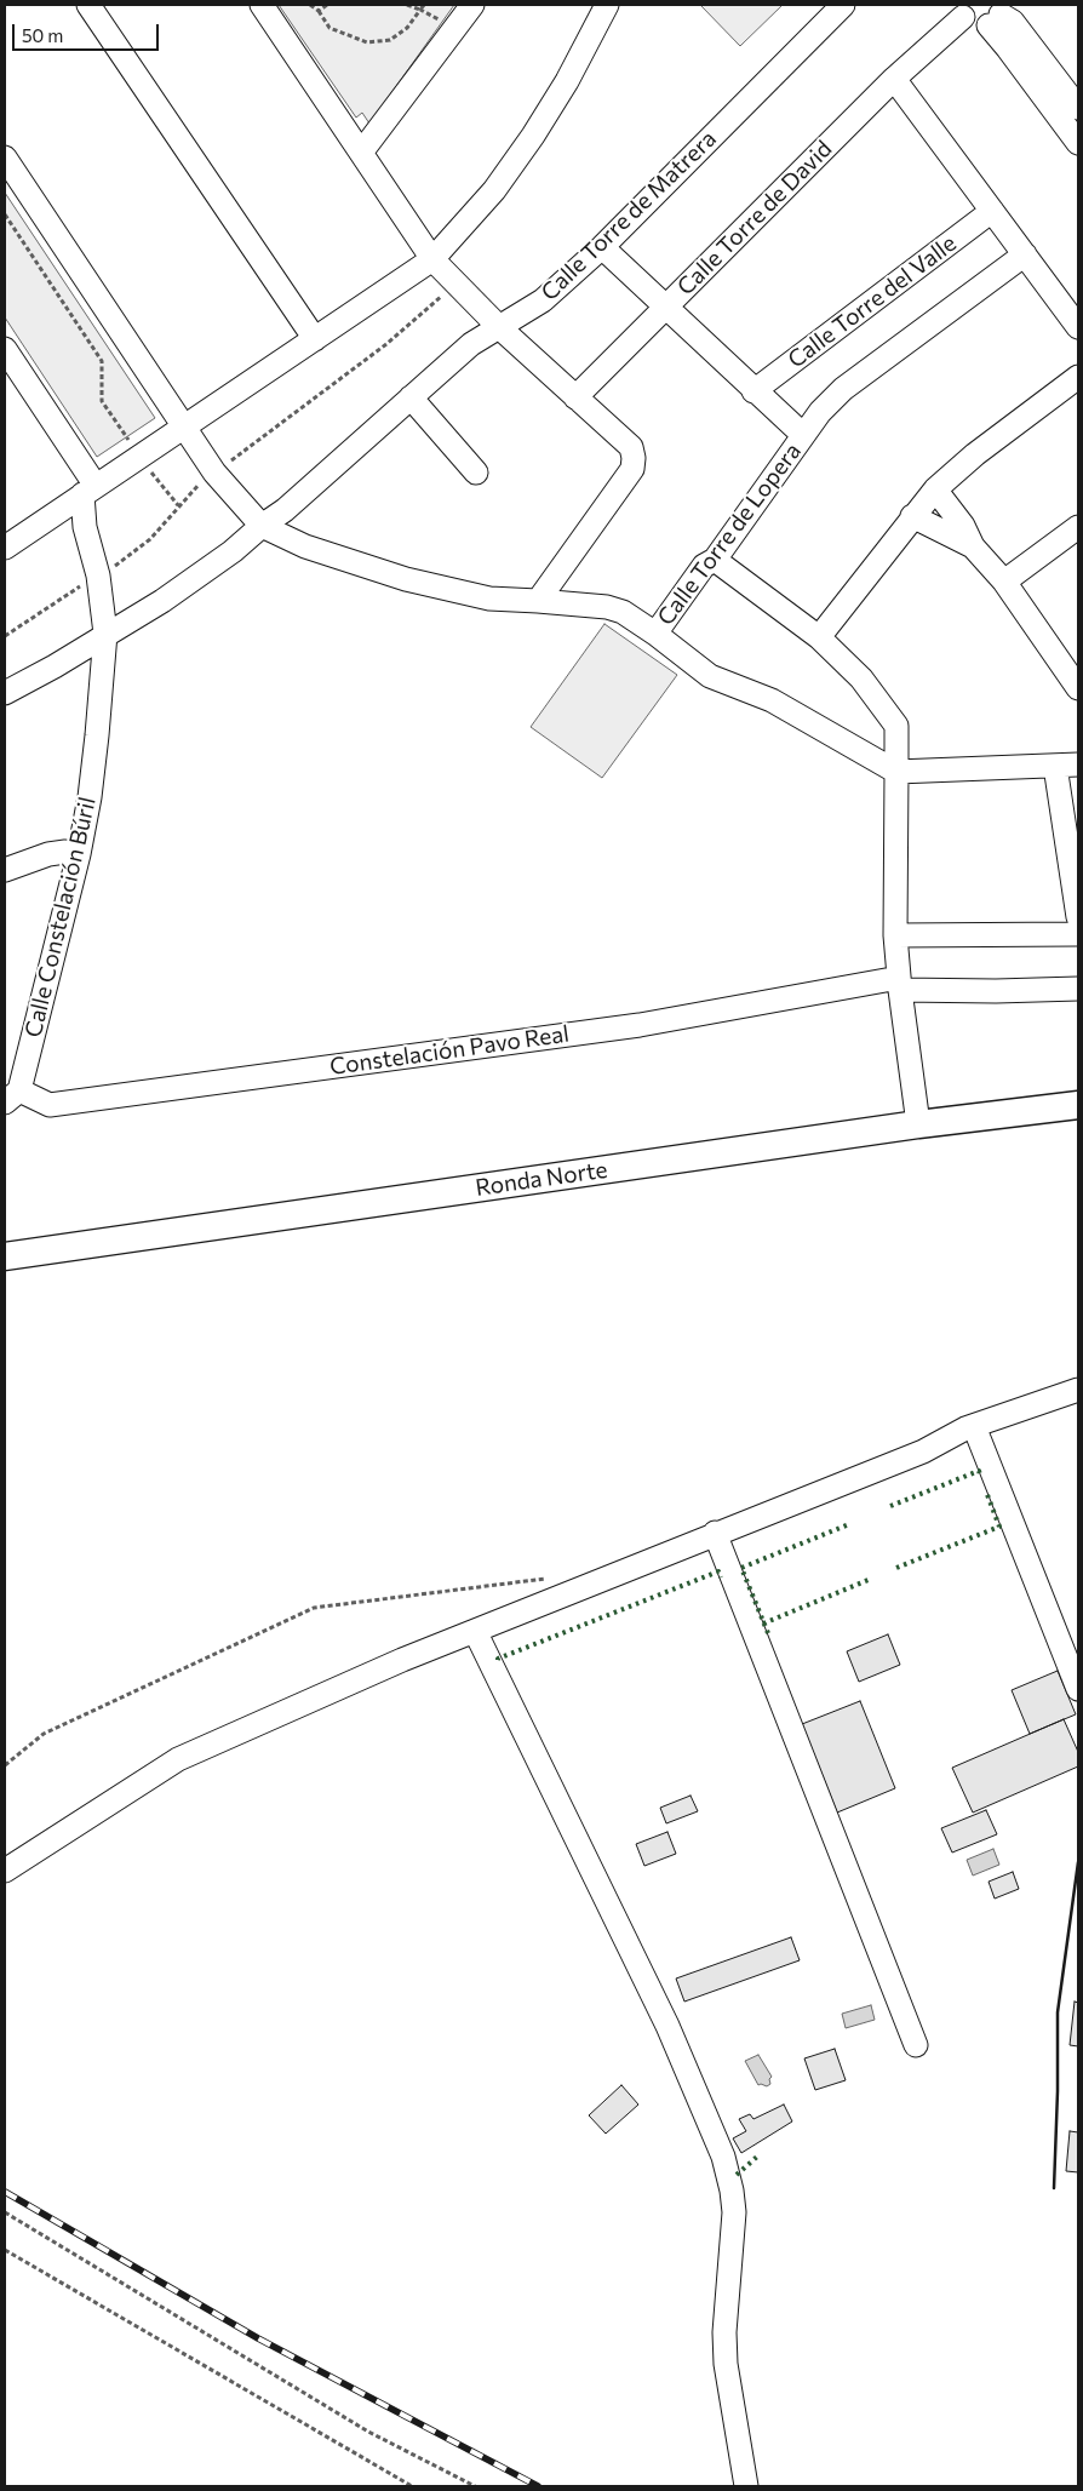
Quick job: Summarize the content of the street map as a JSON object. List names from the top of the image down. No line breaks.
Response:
{"streets":{"main road":["Ronda Norte"],"street":["Calle Torre de Matrera","Calle Torre de David","Calle Torre del Valle","Calle Torre de Lopera","Calle Constelación Búril","Constelación Pavo Real"]},"crossings":[["Calle Torre de Matrera","Calle Constelación Búril"],["Calle Constelación Búril","Constelación Pavo Real"]],"scale_bar":"50 m"}
